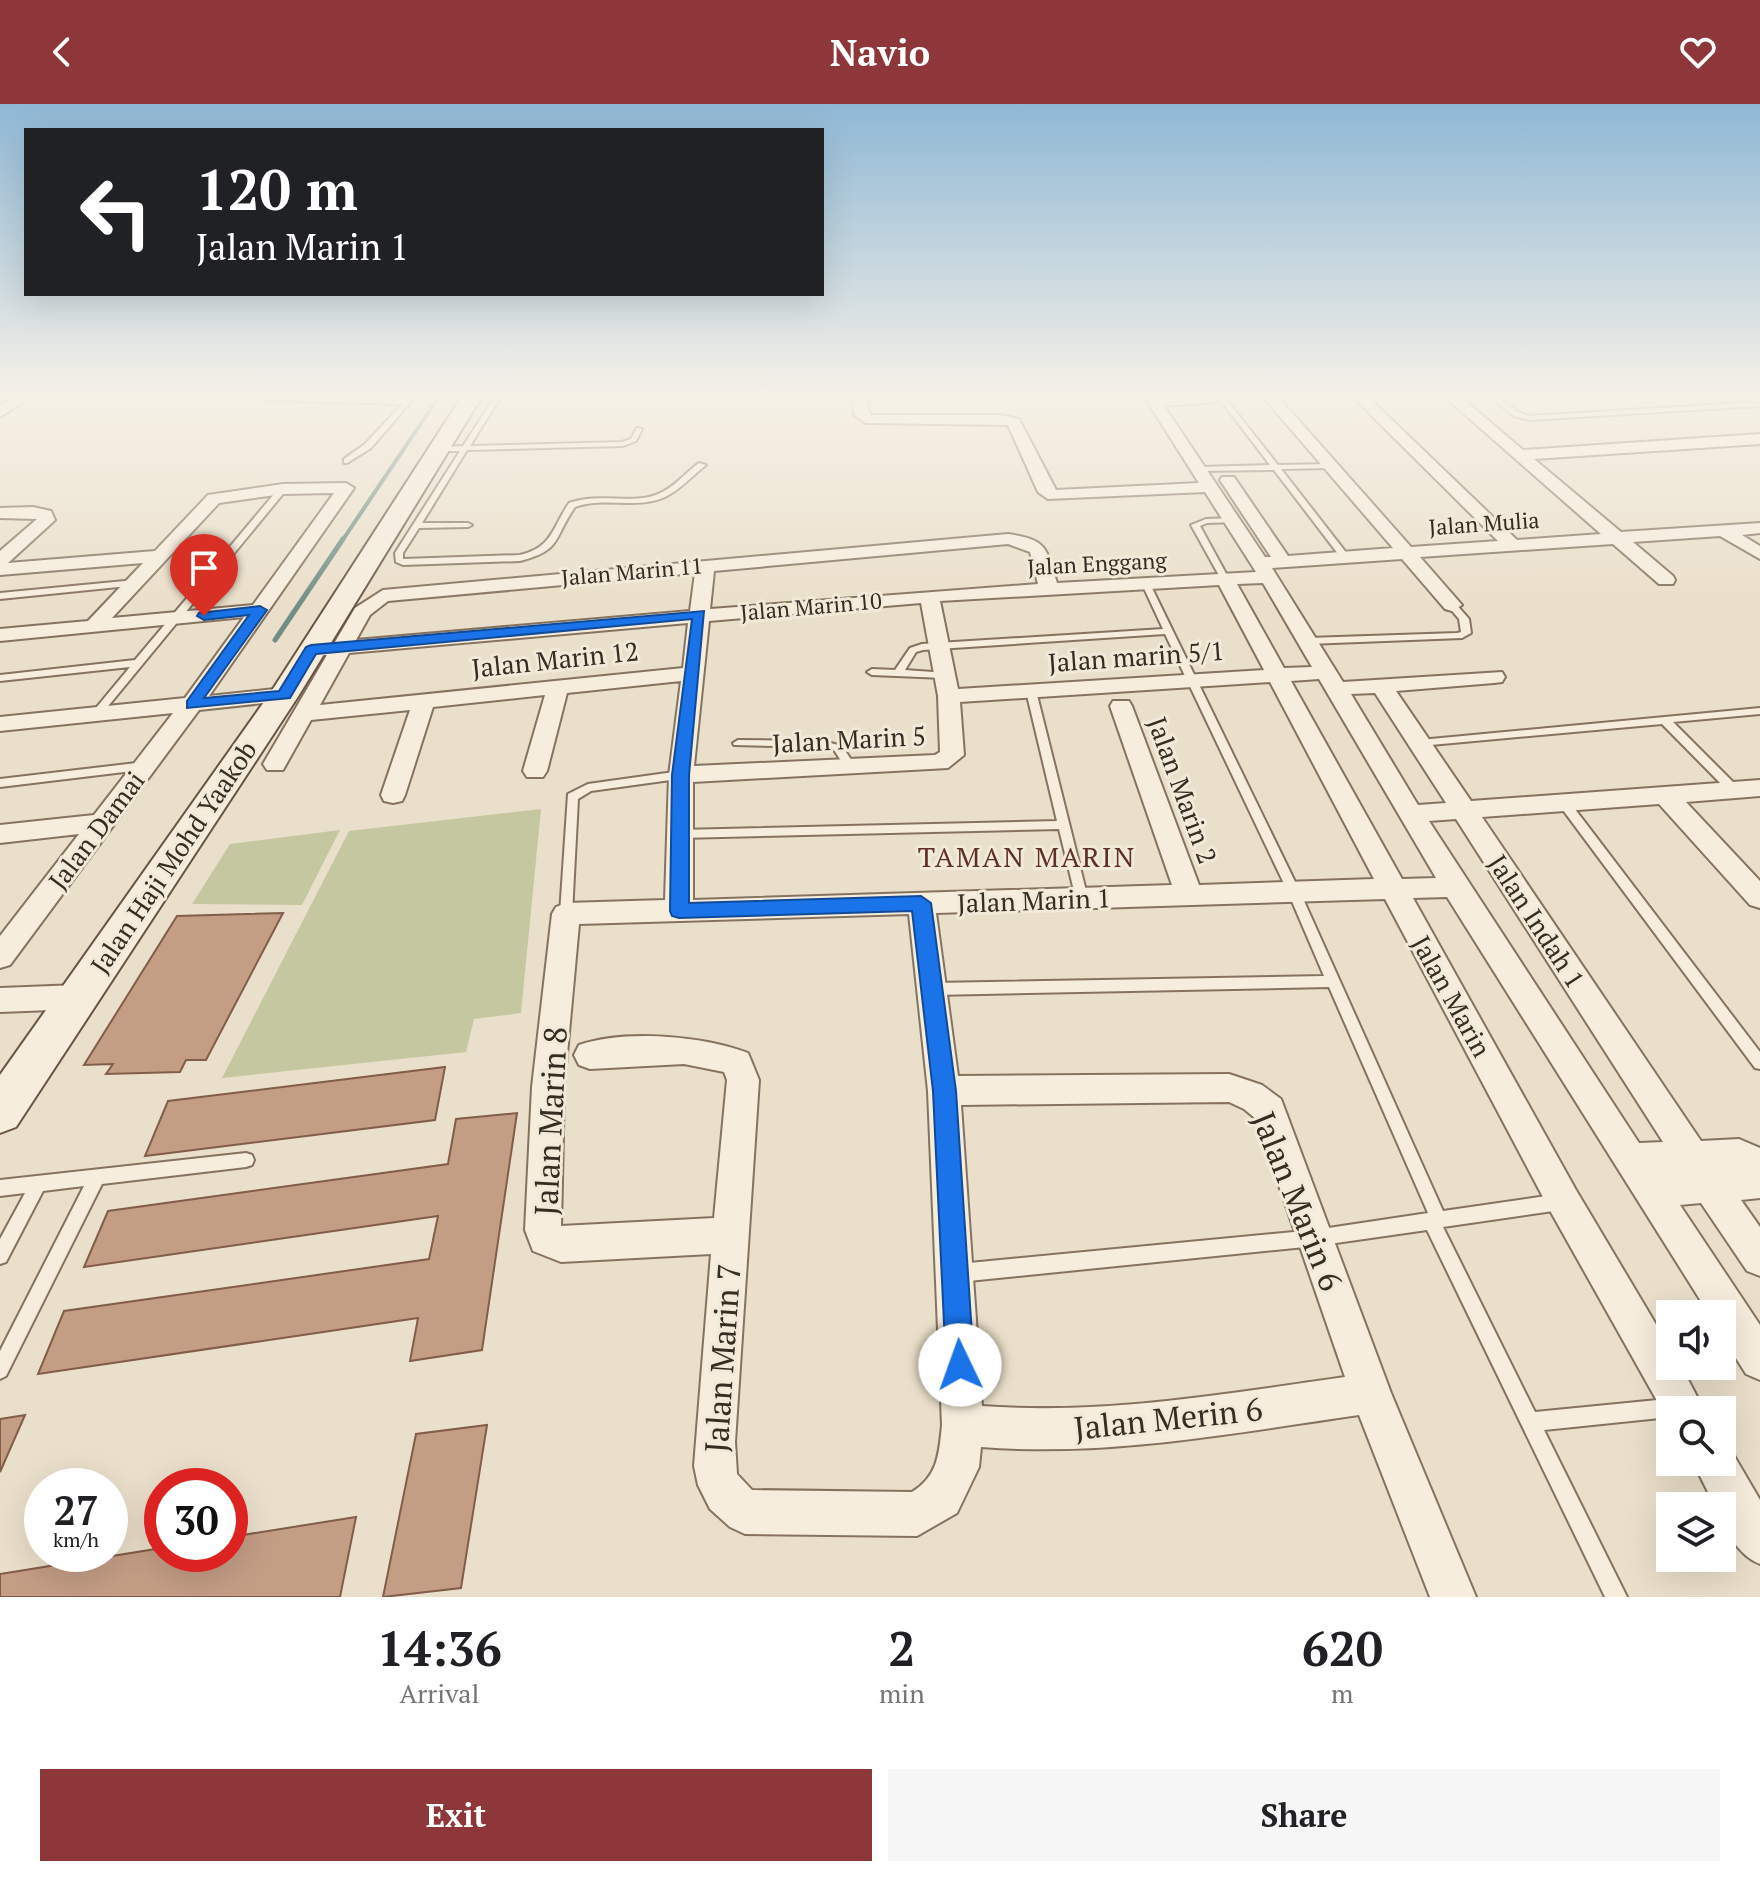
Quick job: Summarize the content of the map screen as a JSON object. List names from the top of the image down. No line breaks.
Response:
{"streets":{"street":["Jalan Mulia","Jalan Enggang","Jalan Marin 11","Jalan Marin 10","Jalan marin 5/1","Jalan Marin 12","Jalan Marin 5","Jalan Marin 2","Jalan Damai","Jalan Haji Mohd Yaakob","Jalan Marin 1","Jalan Indah 1","Jalan Marin","Jalan Marin 8","Jalan Marin 6","Jalan Marin 7","Jalan Merin 6"]},"crossings":[["Jalan Mulia","Jalan Enggang"],["Jalan Enggang","Jalan Marin 11"],["Jalan Enggang","Jalan Marin 10"],["Jalan Enggang","Jalan Marin 5"],["Jalan Enggang","Jalan Marin"],["Jalan Marin 11","Jalan Marin 10"],["Jalan Marin 11","Jalan Marin 12"],["Jalan Marin 11","Jalan Haji Mohd Yaakob"],["Jalan Marin 10","Jalan Marin 5"],["Jalan Marin 10","Jalan Haji Mohd Yaakob"],["Jalan marin 5/1","Jalan Marin 5"],["Jalan marin 5/1","Jalan Indah 1"],["Jalan marin 5/1","Jalan Marin"],["Jalan Marin 12","Jalan Damai"],["Jalan Marin 12","Jalan Haji Mohd Yaakob"],["Jalan Marin 2","Jalan Marin 1"],["Jalan Marin 1","Jalan Marin"],["Jalan Marin 1","Jalan Marin 8"],["Jalan Marin 1","Jalan Marin 7"],["Jalan Marin 8","Jalan Marin 7"],["Jalan Marin 6","Jalan Marin 7"],["Jalan Marin 6","Jalan Merin 6"],["Jalan Marin 7","Jalan Merin 6"]],"districts":["TAMAN MARIN"],"page":{"header":"Navio","turn":["120 m","Jalan Marin 1"],"speed":"27 km/h","limit":"30","eta":["14:36","Arrival","2","min","620","m"],"buttons":["Exit","Share"]}}
